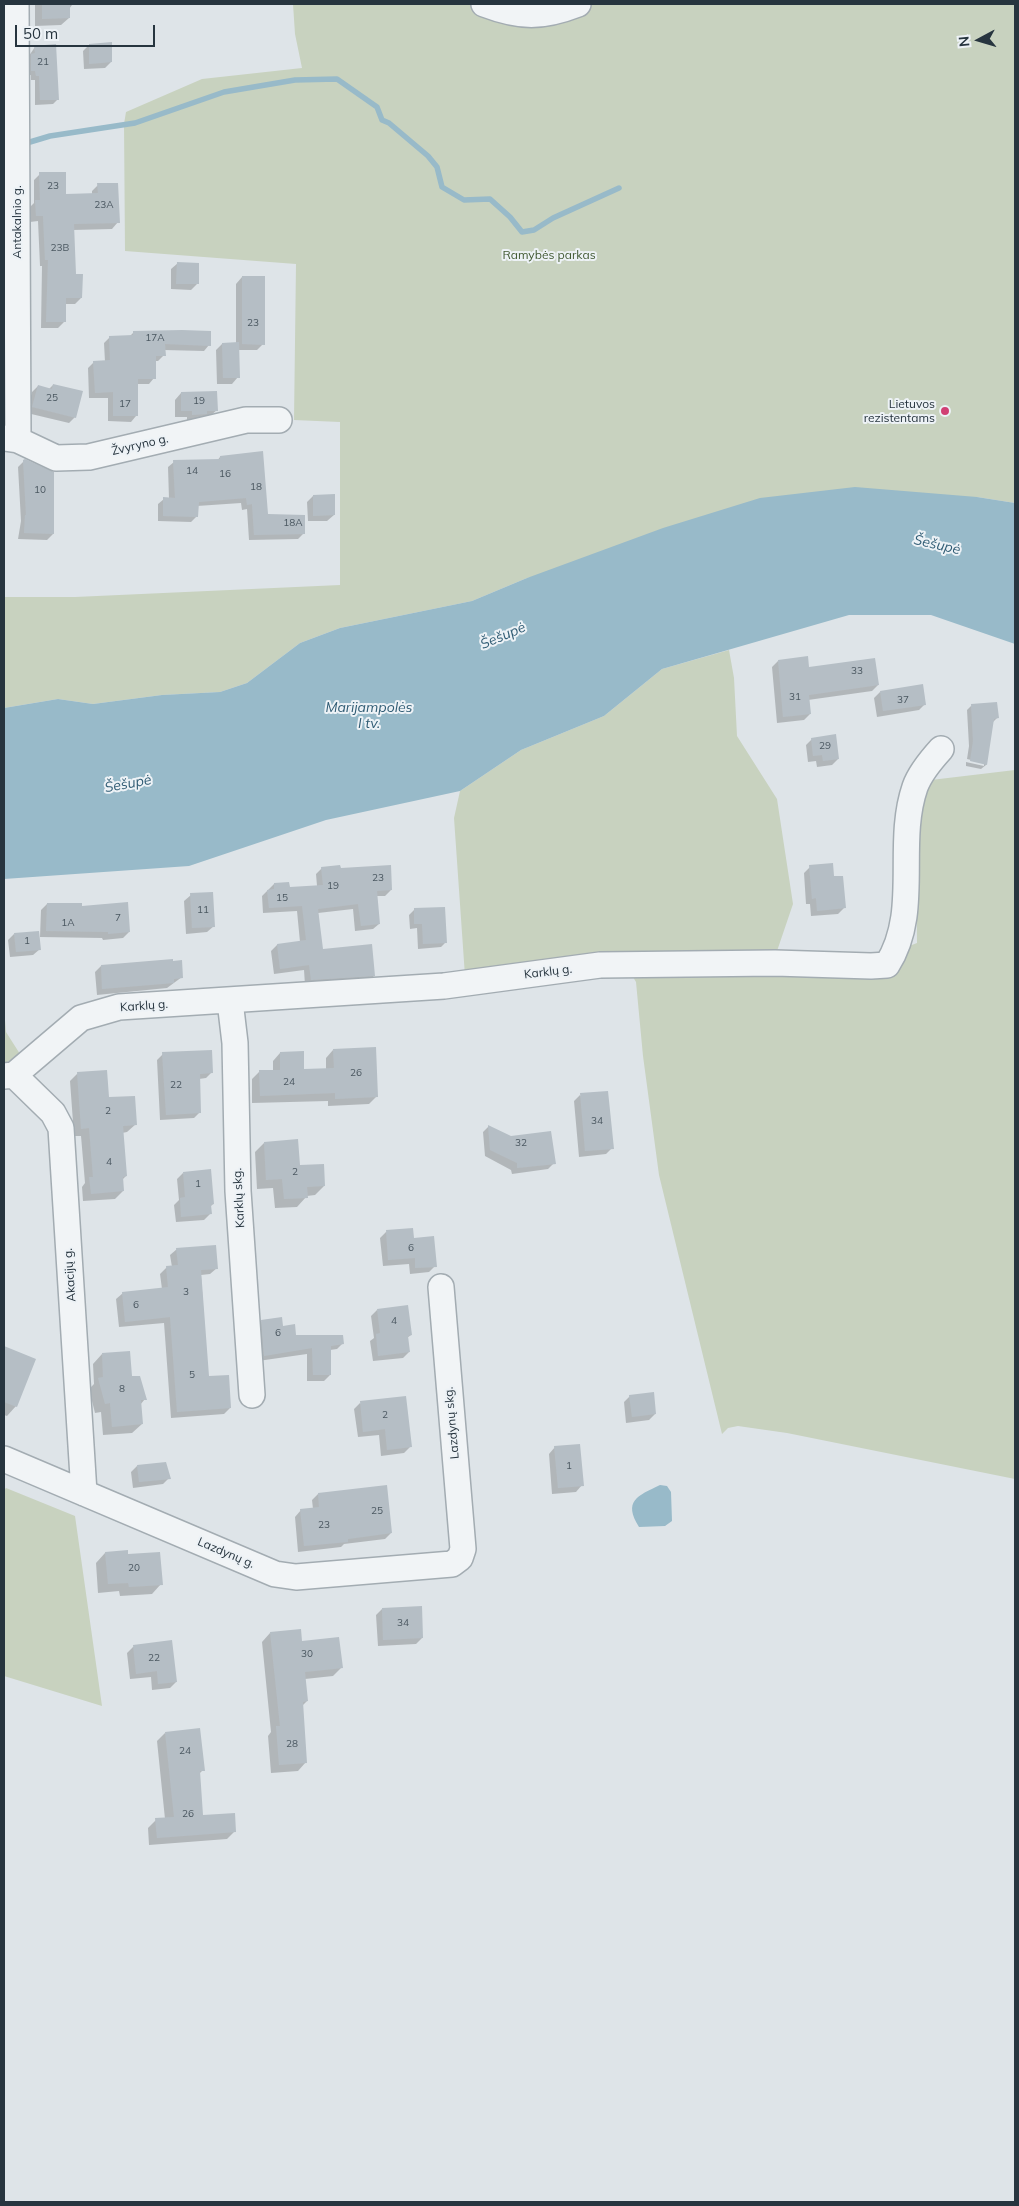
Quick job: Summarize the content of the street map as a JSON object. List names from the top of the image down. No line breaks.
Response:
{"streets":{"street":["Antakalnio g.","Žvyryno g.","Karklų g.","Karklų skg.","Akacijų g.","Lazdynų skg.","Lazdynų g."]},"crossings":[["Antakalnio g.","Žvyryno g."],["Karklų g.","Karklų skg."],["Karklų g.","Akacijų g."],["Akacijų g.","Lazdynų g."],["Lazdynų skg.","Lazdynų g."]],"water":["Šešupė","Marijampolės I tv."],"parks":["Ramybės parkas"],"places":["Lietuvos rezistentams"],"house_numbers":["21","23","23A","23B","23","17A","25","19","17","14","16","18","10","18A","33","31","37","29","23","19","15","11","7","1A","1","26","24","22","2","34","32","4","2","1","6","3","6","4","6","5","8","2","1","25","23","20","34","30","22","28","24","26"],"scale_bar":"50 m","north":"left"}
